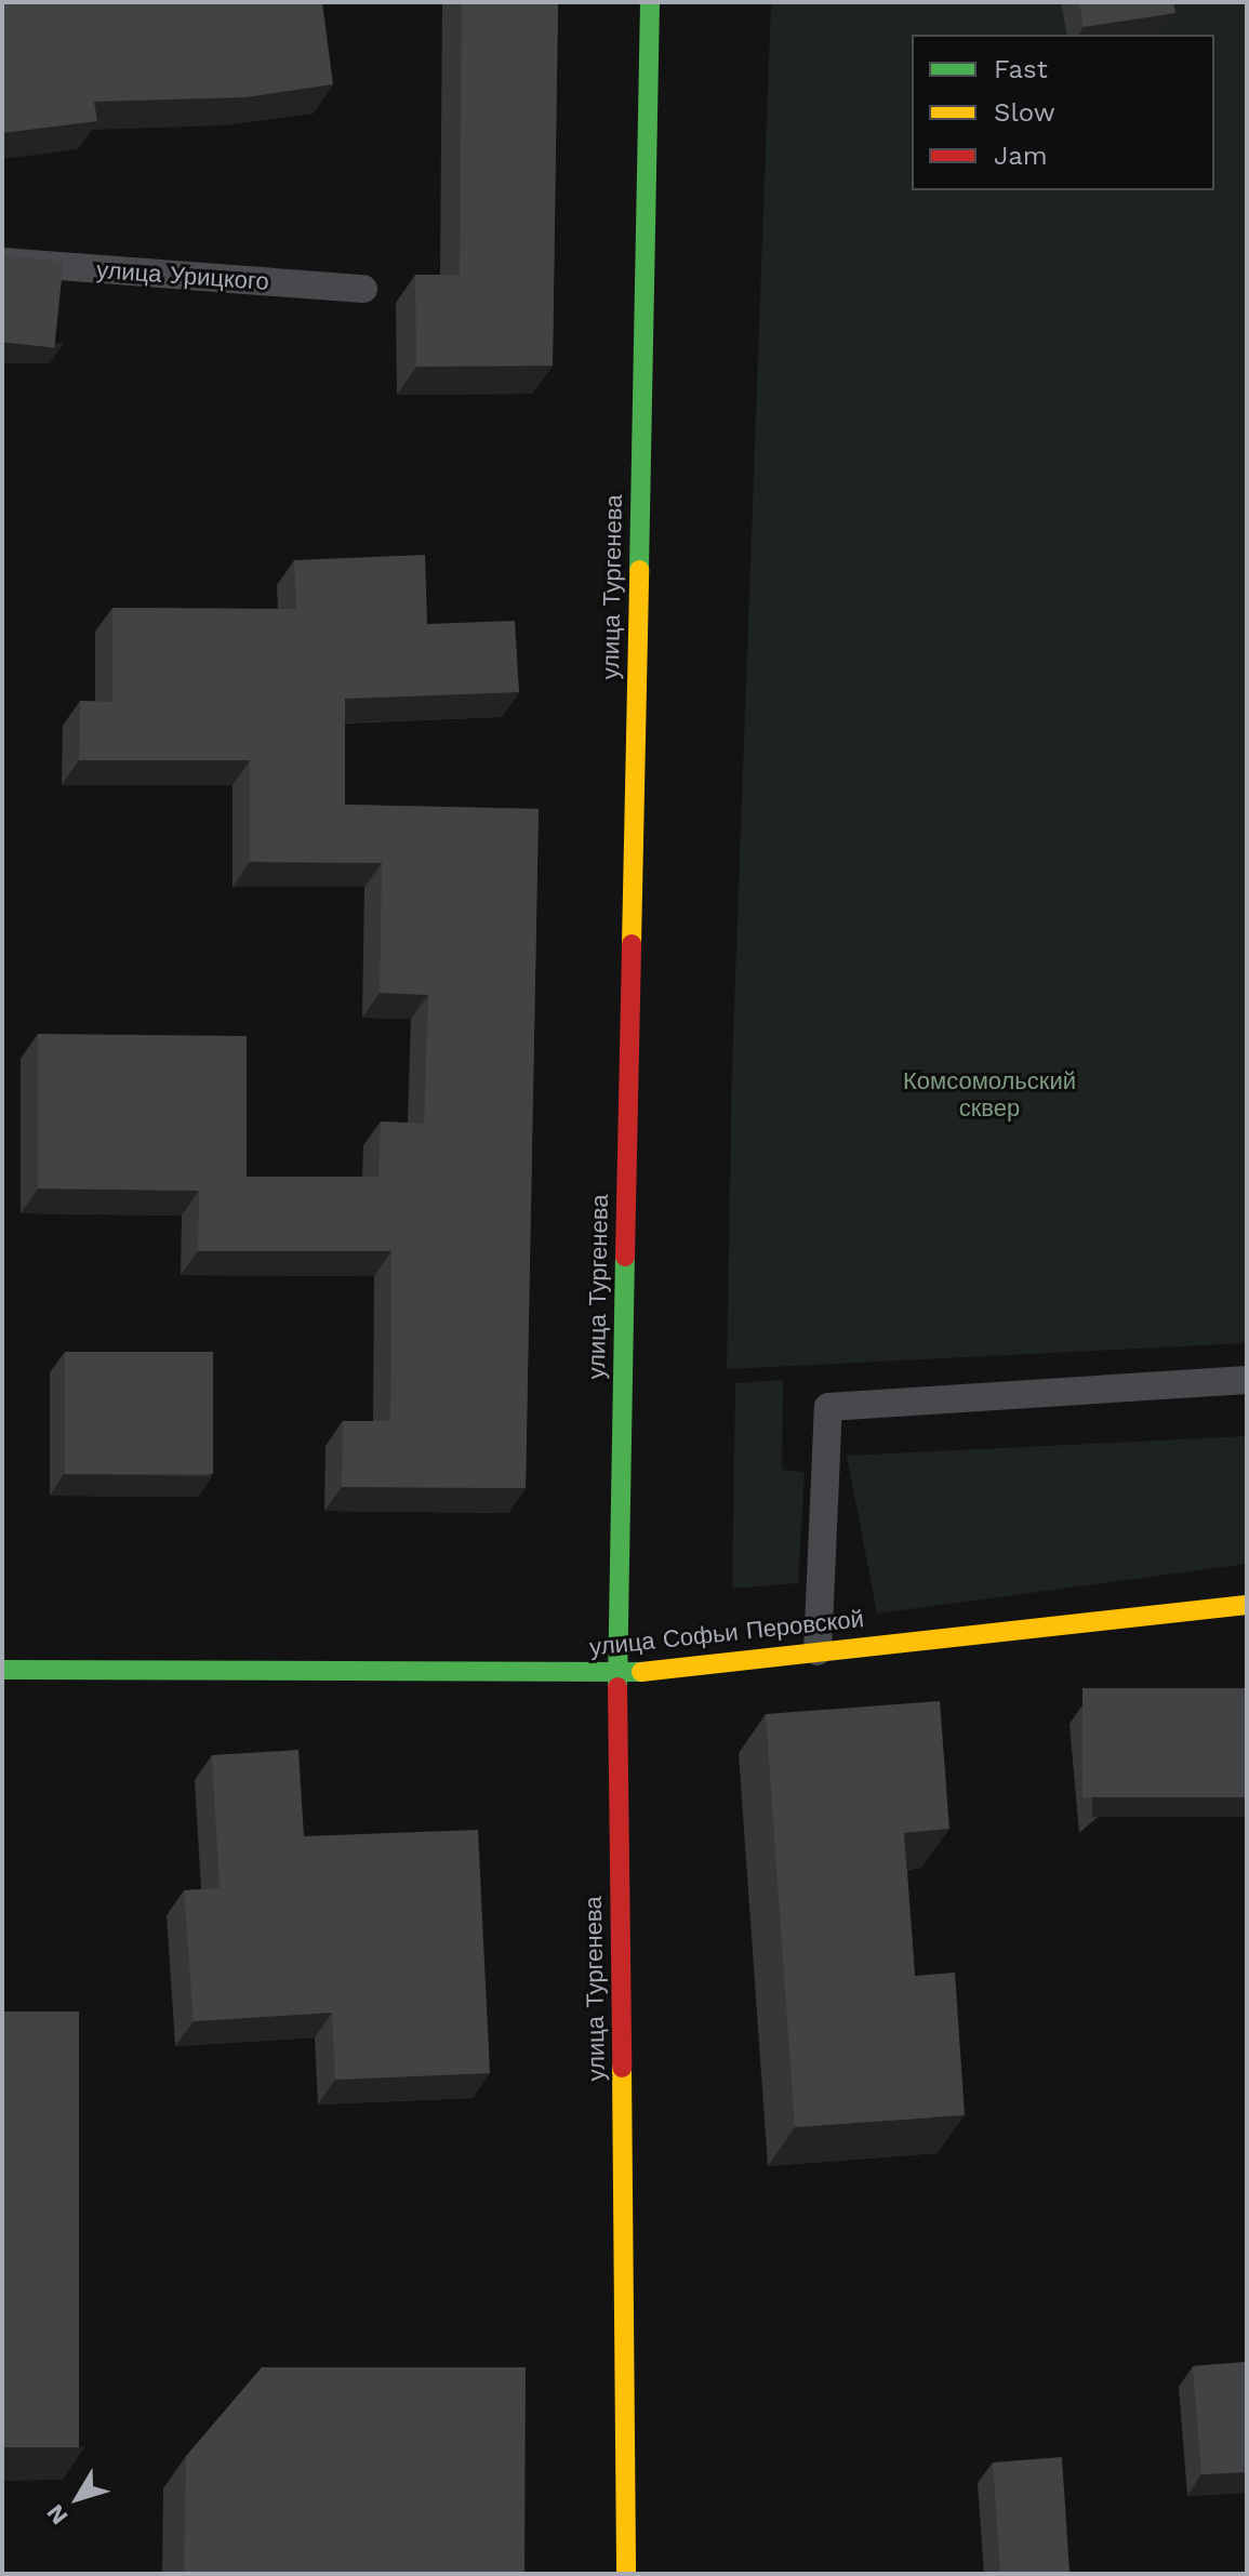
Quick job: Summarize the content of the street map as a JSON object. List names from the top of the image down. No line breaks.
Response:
{"streets":{"main road":["улица Тургенева","улица Софьи Перовской"],"lane":["улица Урицкого"]},"crossings":[["улица Тургенева","улица Софьи Перовской"]],"parks":["Комсомольский сквер"],"legend":["Fast","Slow","Jam"],"north":"bottom left"}
